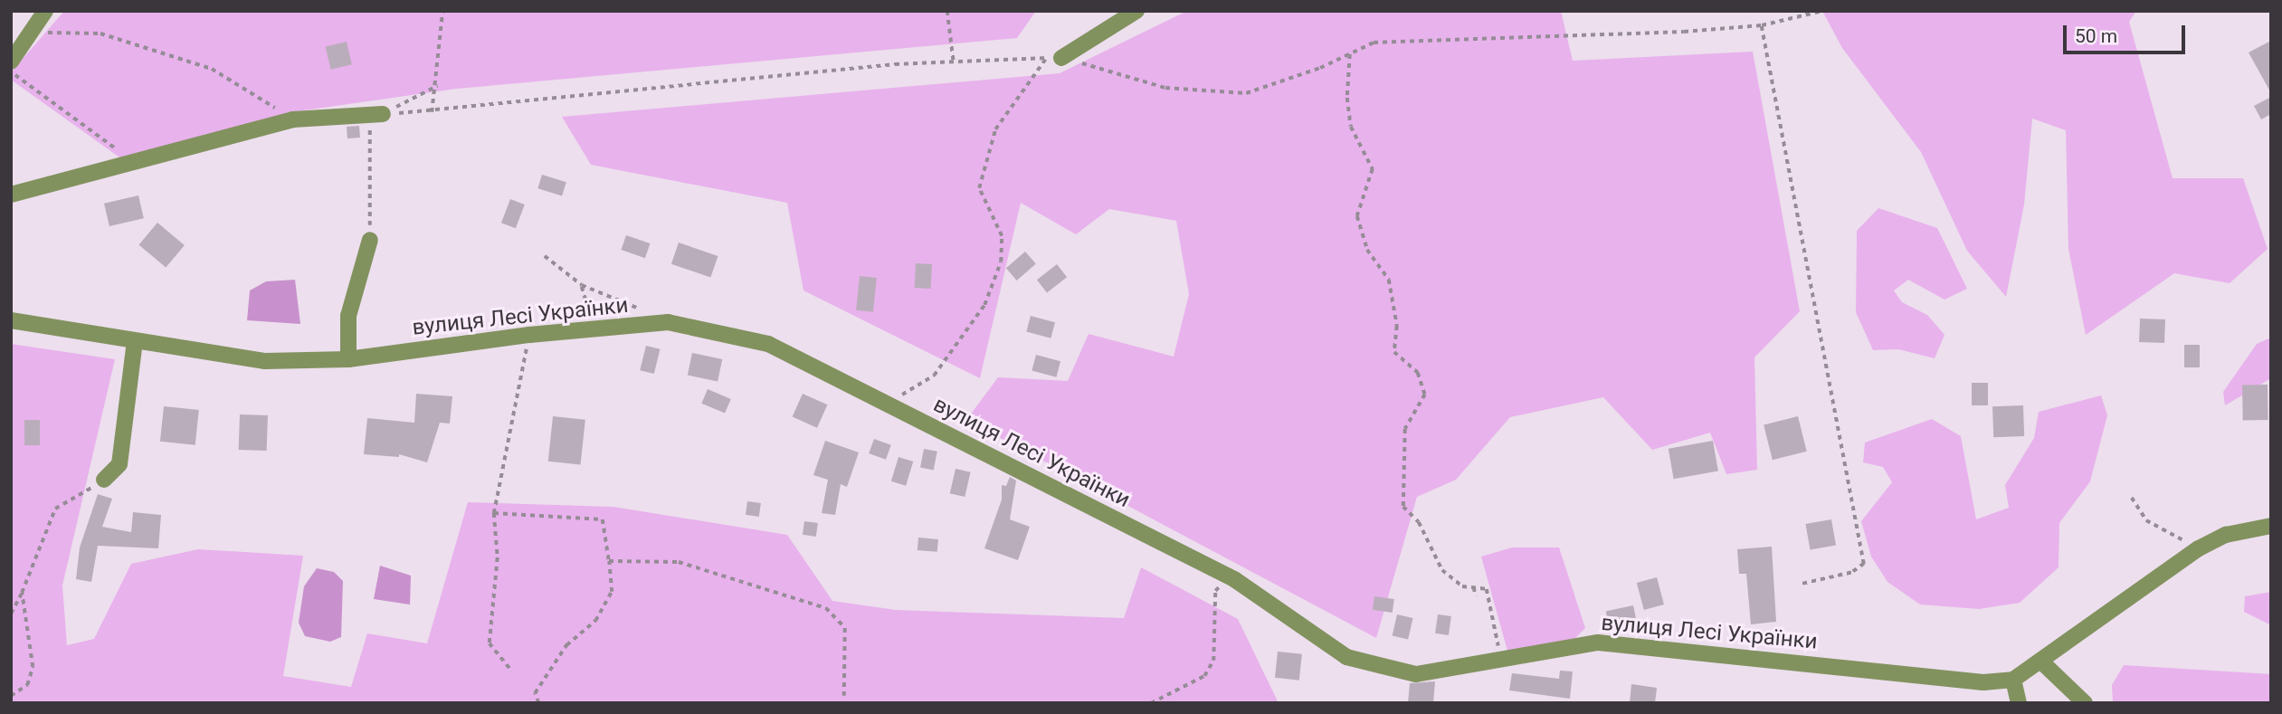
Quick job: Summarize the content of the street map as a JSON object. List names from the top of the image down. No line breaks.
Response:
{"streets":{"street":["вулиця Лесі Українки"]},"scale_bar":"50 m"}
